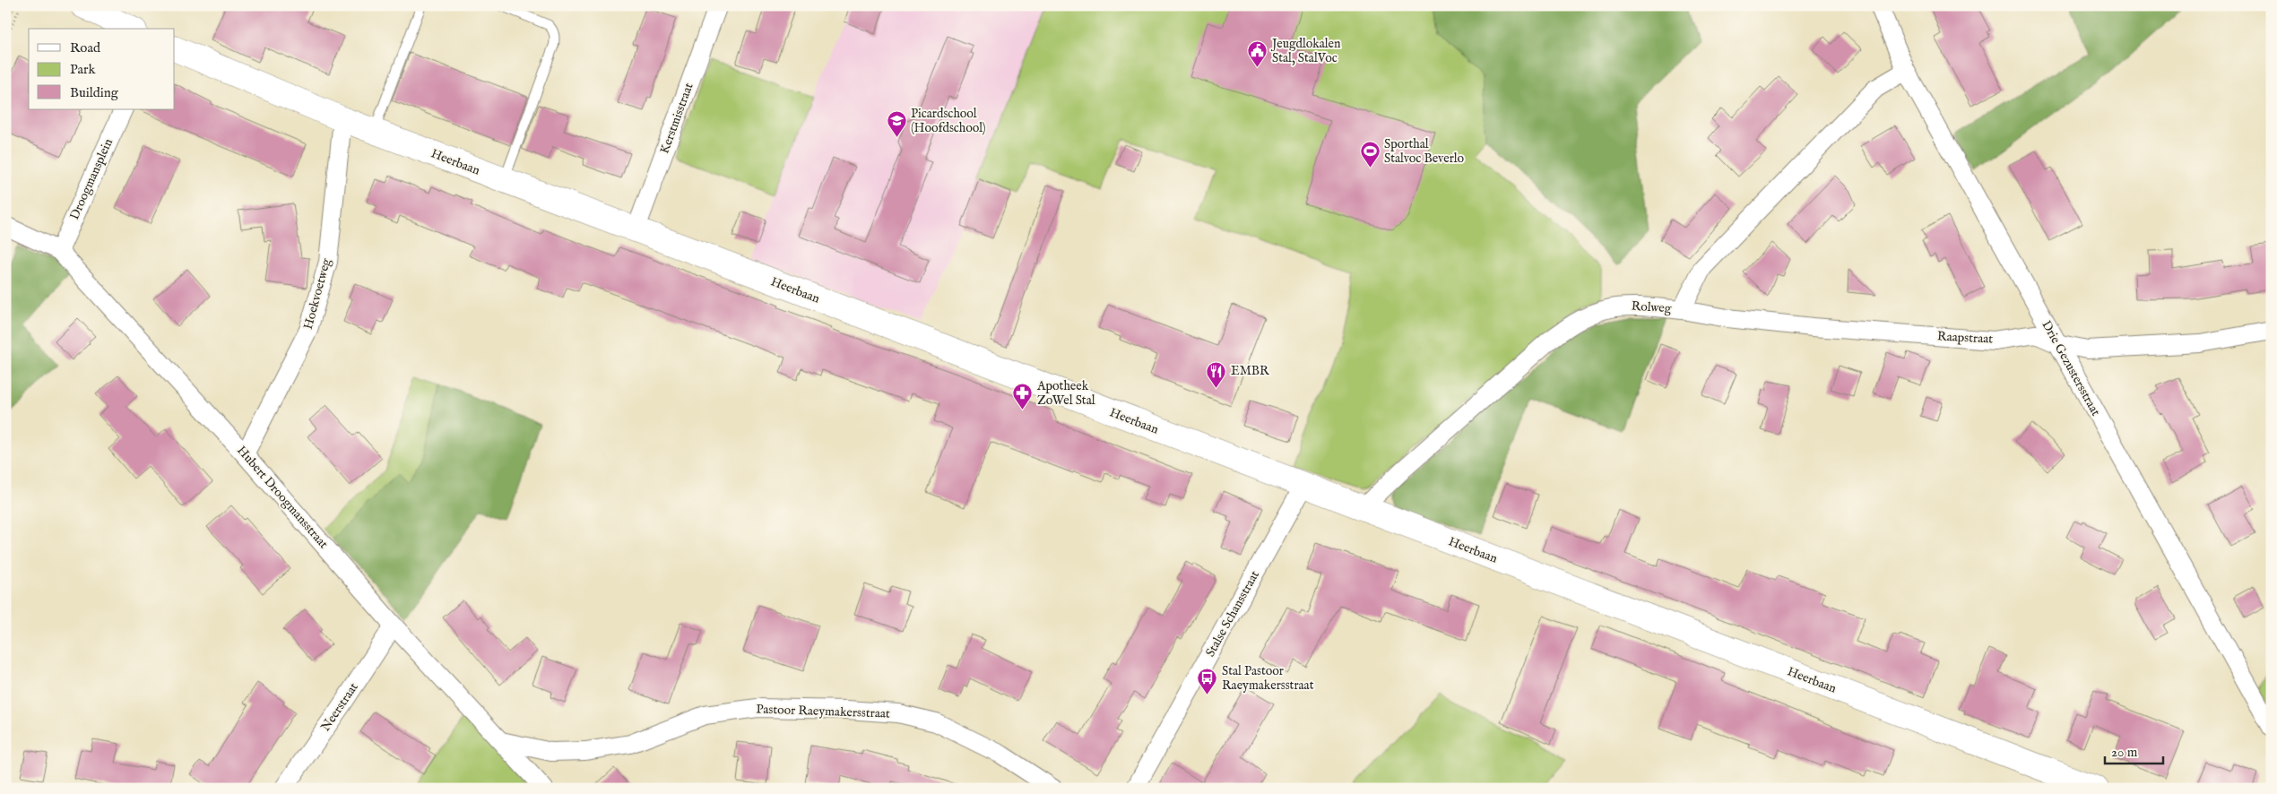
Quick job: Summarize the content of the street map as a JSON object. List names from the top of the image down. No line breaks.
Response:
{"streets":{"street":["Kerstmisstraat","Heerbaan","Droogmansplein","Hoekvoetweg","Rolweg","Raapstraat","Drie Gezustersstraat","Hubert Droogmansstraat","Stalse Schansstraat","Neerstraat","Pastoor Raeymakersstraat"]},"crossings":[["Kerstmisstraat","Heerbaan"],["Heerbaan","Hoekvoetweg"],["Heerbaan","Rolweg"],["Heerbaan","Stalse Schansstraat"],["Droogmansplein","Hubert Droogmansstraat"],["Hoekvoetweg","Hubert Droogmansstraat"],["Rolweg","Raapstraat"],["Rolweg","Drie Gezustersstraat"],["Raapstraat","Drie Gezustersstraat"],["Hubert Droogmansstraat","Neerstraat"],["Hubert Droogmansstraat","Pastoor Raeymakersstraat"]],"places":{"public building":["Jeugdlokalen Stal, StalVoc"],"school or university":["Picardschool (Hoofdschool)"],"sports":["Sporthal Stalvoc Beverlo"],"restaurant":["EMBR"],"pharmacy":["Apotheek ZoWel Stal"],"bus stop":["Stal Pastoor Raeymakersstraat"]},"legend":["Road","Park","Building"],"scale_bar":"20 m"}
